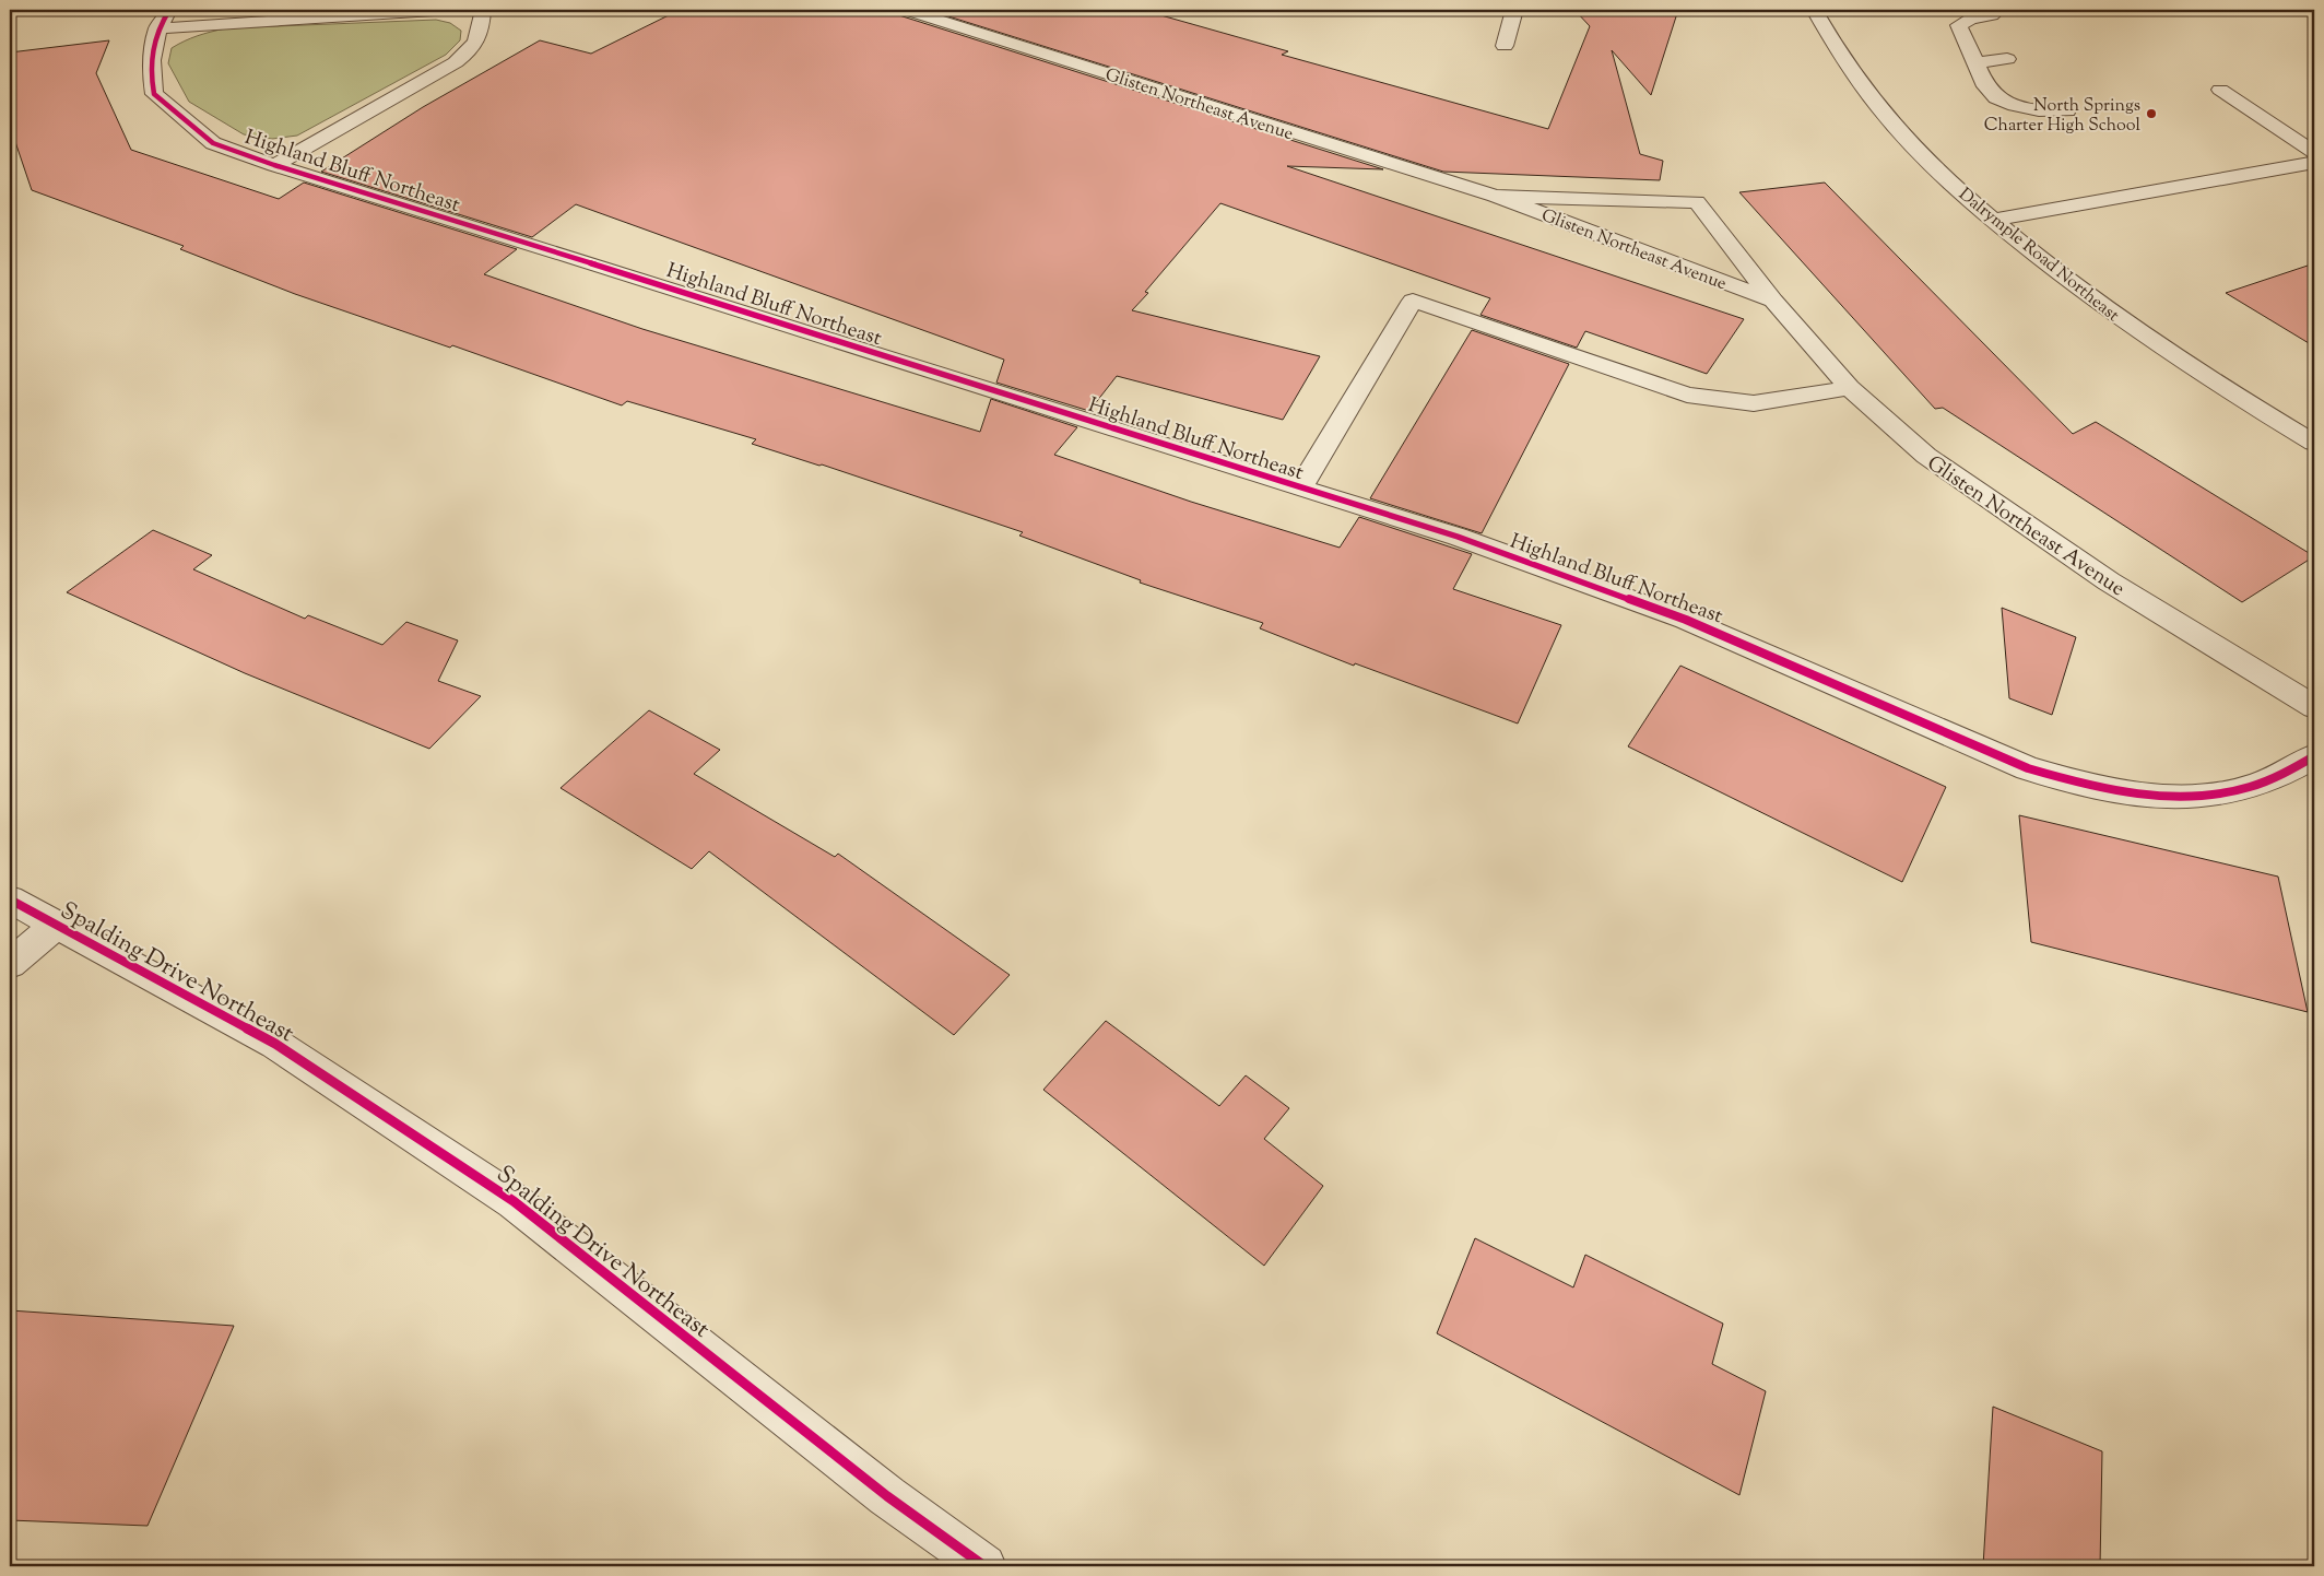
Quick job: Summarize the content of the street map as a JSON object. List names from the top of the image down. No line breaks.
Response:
{"streets":{"street":["Glisten Northeast Avenue","Highland Bluff Northeast","Dalrymple Road Northeast","Spalding Drive Northeast"]},"places":["North Springs Charter High School"]}
